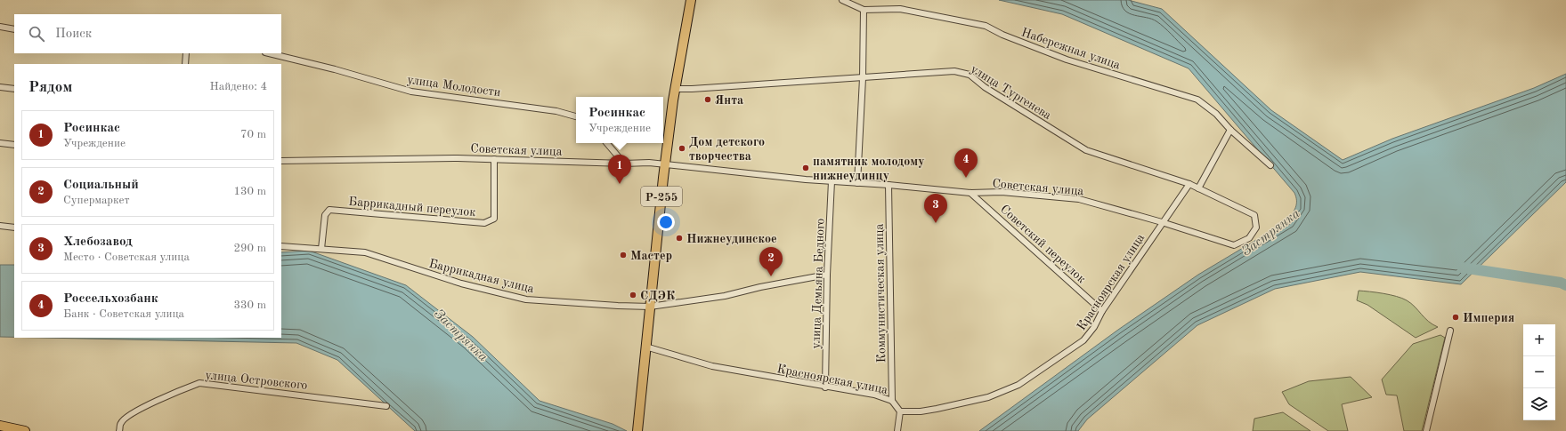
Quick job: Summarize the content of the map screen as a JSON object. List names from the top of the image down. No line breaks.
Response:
{"streets":{"highway":["Р-255"],"street":["Набережная улица","улица Молодости","улица Тургенева","Советская улица","Баррикадный переулок","Советский переулок","Баррикадная улица","Красноярская улица","улица Демьяна Бедного","Коммунистическая улица","улица Островского"]},"crossings":[["улица Тургенева","Советская улица"],["улица Тургенева","Р-255"],["улица Тургенева","Красноярская улица"],["Советская улица","Р-255"],["Советская улица","Баррикадный переулок"],["Советская улица","Советский переулок"],["Советская улица","Красноярская улица"],["Советская улица","улица Демьяна Бедного"],["Советская улица","Коммунистическая улица"],["Р-255","Баррикадная улица"],["Р-255","Красноярская улица"],["Баррикадный переулок","Баррикадная улица"],["Советский переулок","Красноярская улица"],["Баррикадная улица","улица Демьяна Бедного"],["Красноярская улица","улица Демьяна Бедного"],["Красноярская улица","Коммунистическая улица"]],"water":["Застрянка"],"places":["Янта","Дом детского творчества","памятник молодому нижнеудинцу","Нижнеудинское","Мастер","СДЭК","Империя"],"page":{"search":"Поиск","heading":["Рядом","Найдено: 4"],"popup":["Росинкас","Учреждение"],"list":[{"mark":"1","name":"Росинкас","note":"Учреждение","value":"70 m"},{"mark":"2","name":"Социальный","note":"Супермаркет","value":"130 m"},{"mark":"3","name":"Хлебозавод","note":"Место · Советская улица","value":"290 m"},{"mark":"4","name":"Россельхозбанк","note":"Банк · Советская улица","value":"330 m"}],"pins":["4","1","3","2"],"map_buttons":["+","−"]}}
